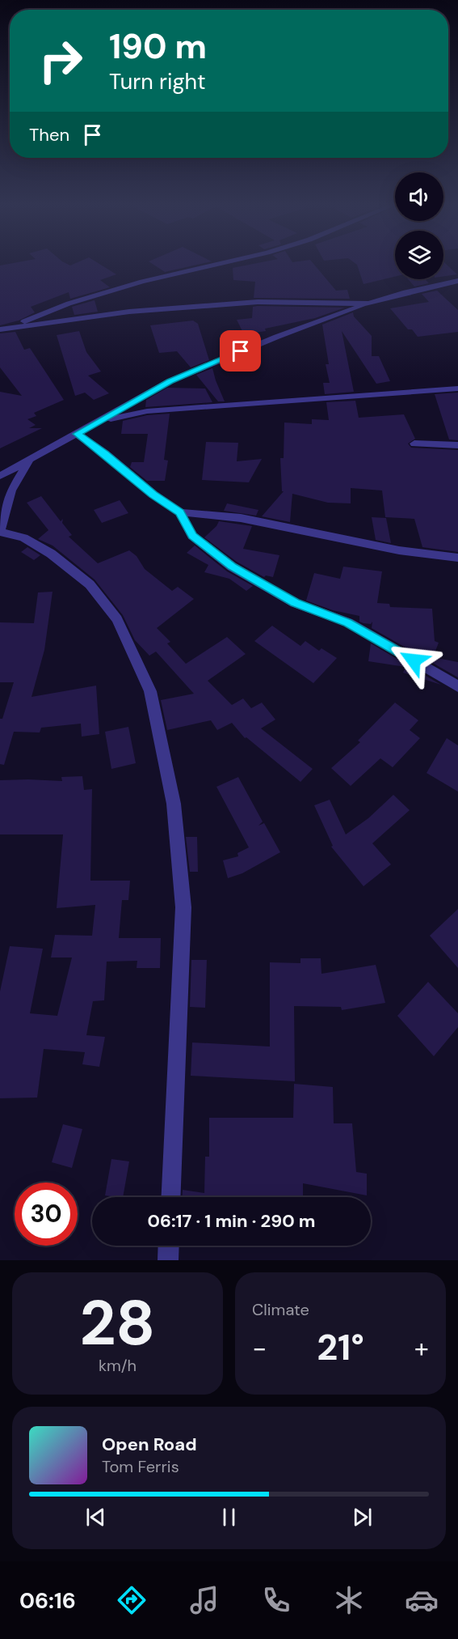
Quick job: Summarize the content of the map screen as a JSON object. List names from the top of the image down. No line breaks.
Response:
{"page":{"turn":["190 m","Turn right"],"then":"Then","limit":"30","trip":"06:17 · 1 min · 290 m","tile":[["28","km/h"],"Climate"],"heat":["−","21°","+"],"song":["Open Road","Tom Ferris"],"tabs":"06:16"}}
